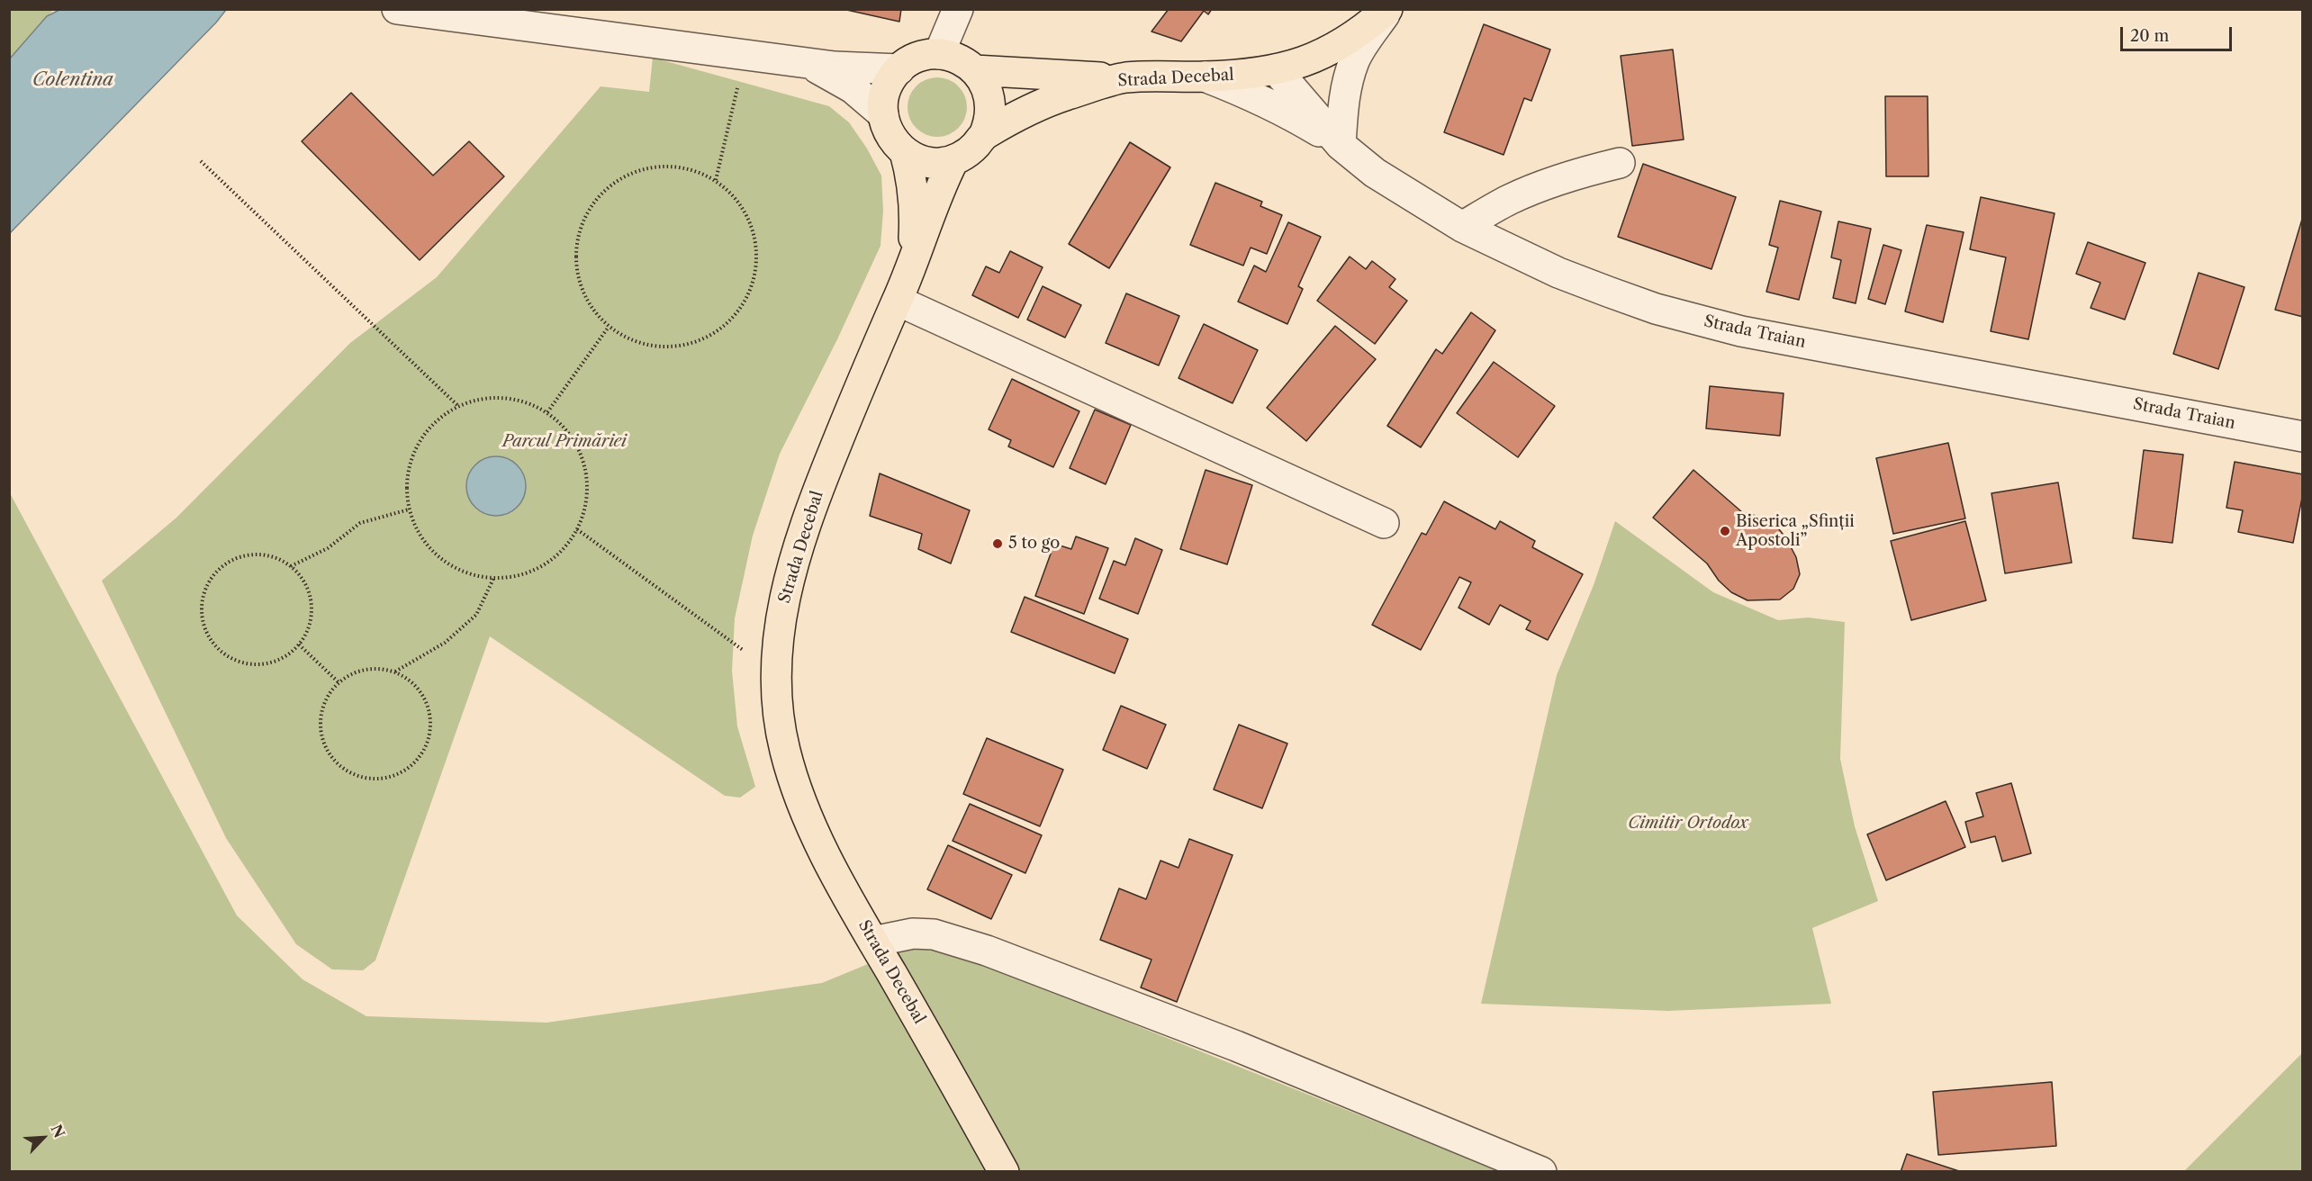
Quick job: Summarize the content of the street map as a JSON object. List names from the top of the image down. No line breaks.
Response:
{"streets":{"main road":["Strada Decebal"],"street":["Strada Traian"]},"crossings":[["Strada Decebal","Strada Traian"]],"water":["Colentina"],"parks":["Parcul Primăriei","Cimitir Ortodox"],"places":["Biserica „Sfinții Apostoli”","5 to go"],"scale_bar":"20 m","north":"top right"}
